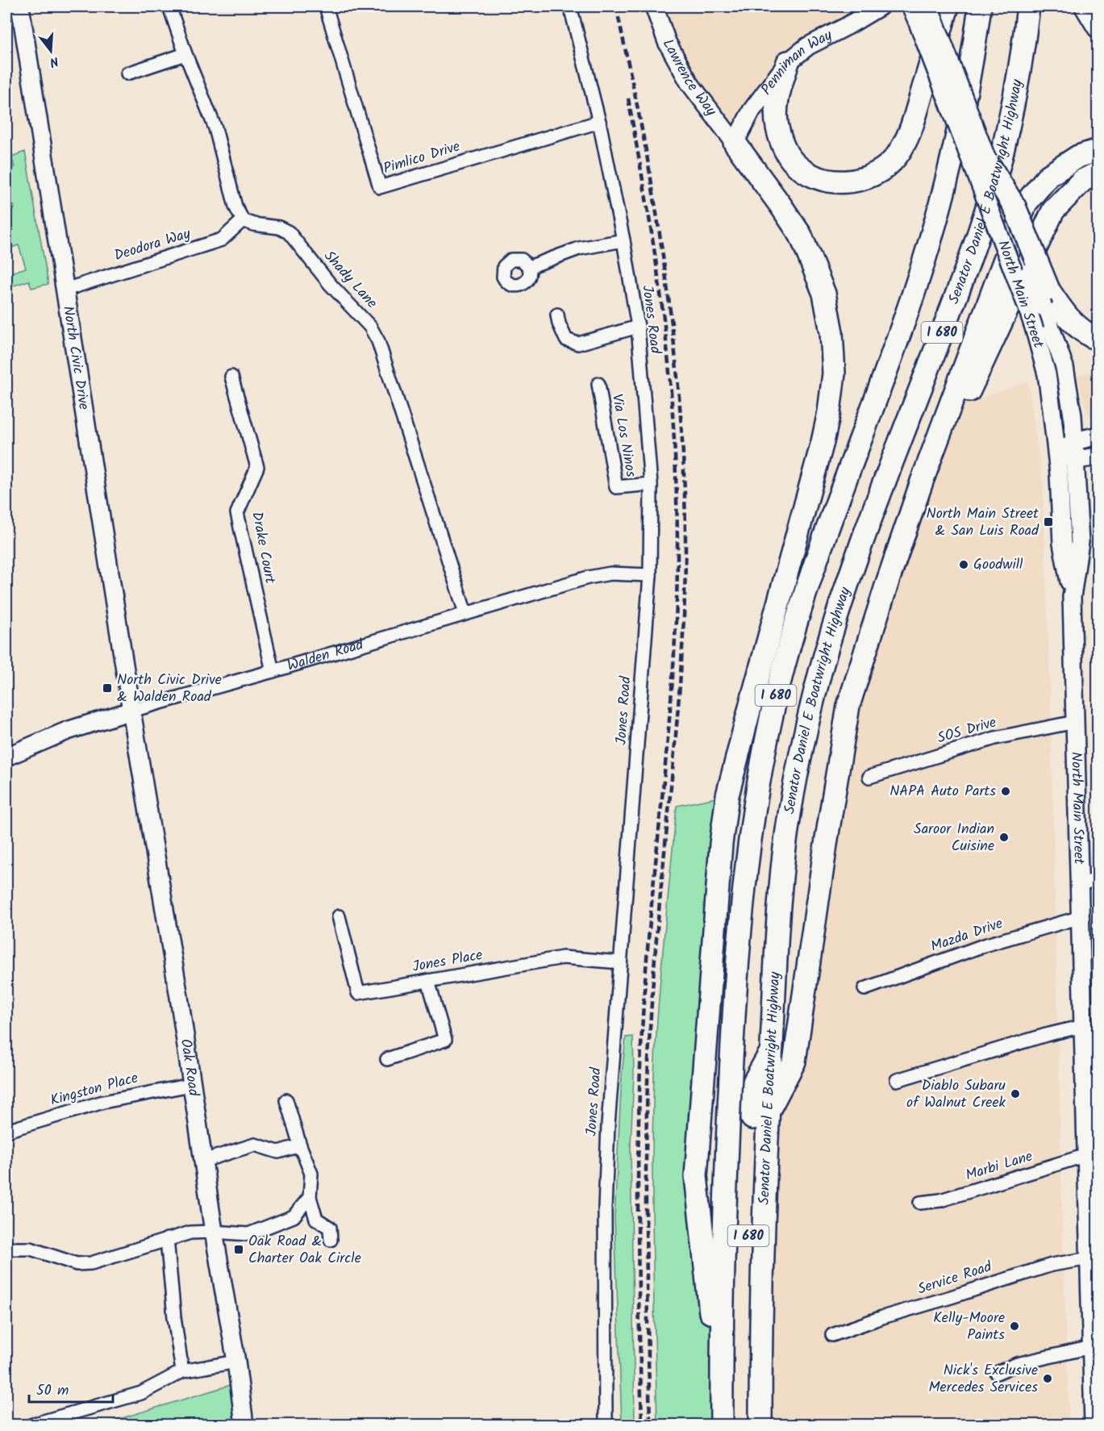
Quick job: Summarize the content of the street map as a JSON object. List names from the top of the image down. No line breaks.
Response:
{"streets":{"highway":["Senator Daniel E Boatwright Highway","I 680"],"main road":["Penniman Way","Lawrence Way","North Main Street","North Civic Drive","Walden Road","Oak Road"],"street":["Pimlico Drive","Deodora Way","Shady Lane","Jones Road","Via Los Ninos","Drake Court","SOS Drive","Mazda Drive","Jones Place","Kingston Place","Marbi Lane","Service Road"]},"crossings":[["Penniman Way","Lawrence Way"],["Pimlico Drive","Jones Road"],["Senator Daniel E Boatwright Highway","I 680"],["Deodora Way","Shady Lane"],["Deodora Way","North Civic Drive"],["Shady Lane","Walden Road"],["North Main Street","SOS Drive"],["North Main Street","Mazda Drive"],["North Main Street","Marbi Lane"],["North Main Street","Service Road"],["Jones Road","Via Los Ninos"],["Jones Road","Walden Road"],["Jones Road","Jones Place"],["North Civic Drive","Walden Road"],["North Civic Drive","Oak Road"],["Drake Court","Walden Road"],["Walden Road","Oak Road"],["Oak Road","Kingston Place"]],"places":{"transit":["North Main Street & San Luis Road","North Civic Drive & Walden Road","Oak Road & Charter Oak Circle"],"other":["Goodwill","NAPA Auto Parts","Saroor Indian Cuisine","Diablo Subaru of Walnut Creek","Kelly-Moore Paints","Nick's Exclusive Mercedes Services"]},"scale_bar":"50 m","north":"bottom"}
